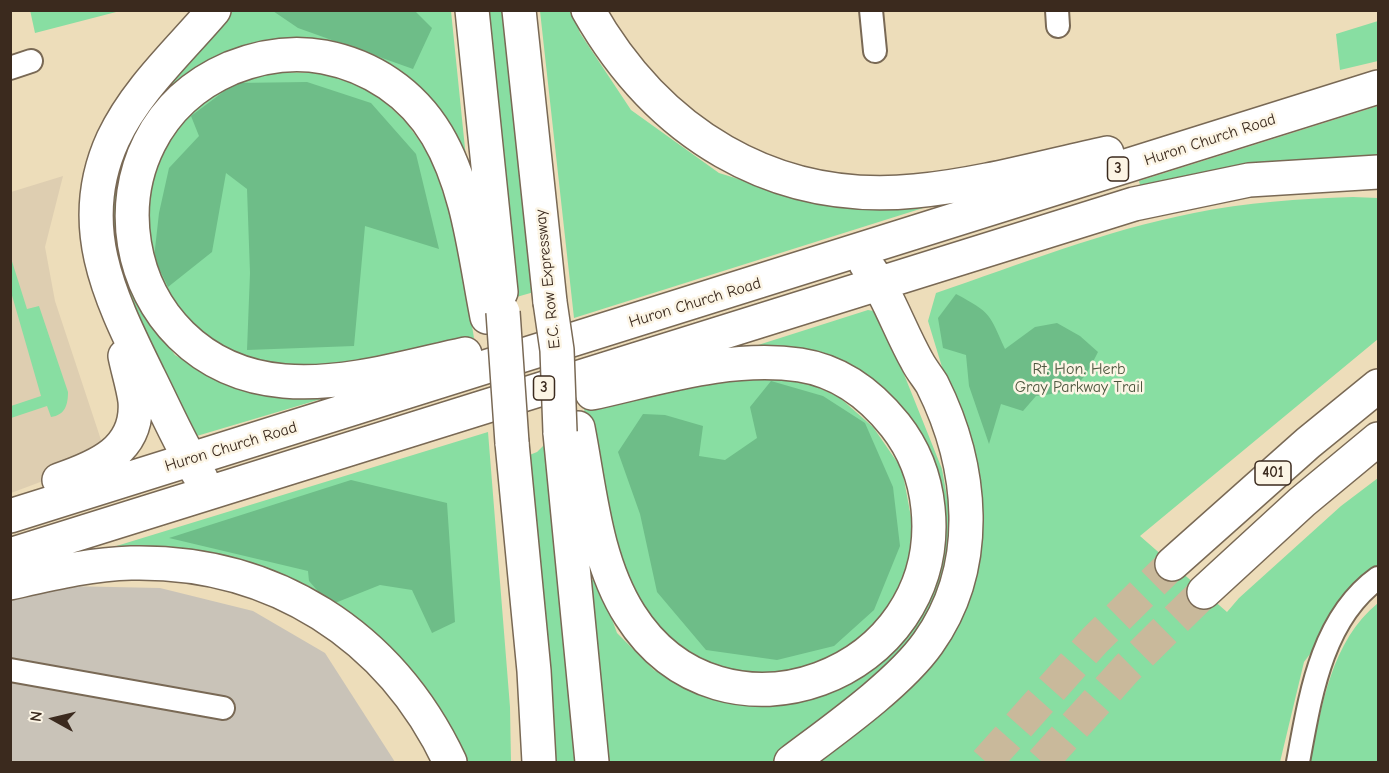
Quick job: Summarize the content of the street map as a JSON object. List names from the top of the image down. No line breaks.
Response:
{"streets":{"highway":["Huron Church Road","3","E.C. Row Expressway","401"]},"crossings":[["Huron Church Road","E.C. Row Expressway"]],"parks":["Rt. Hon. Herb Gray Parkway Trail"],"north":"left"}
